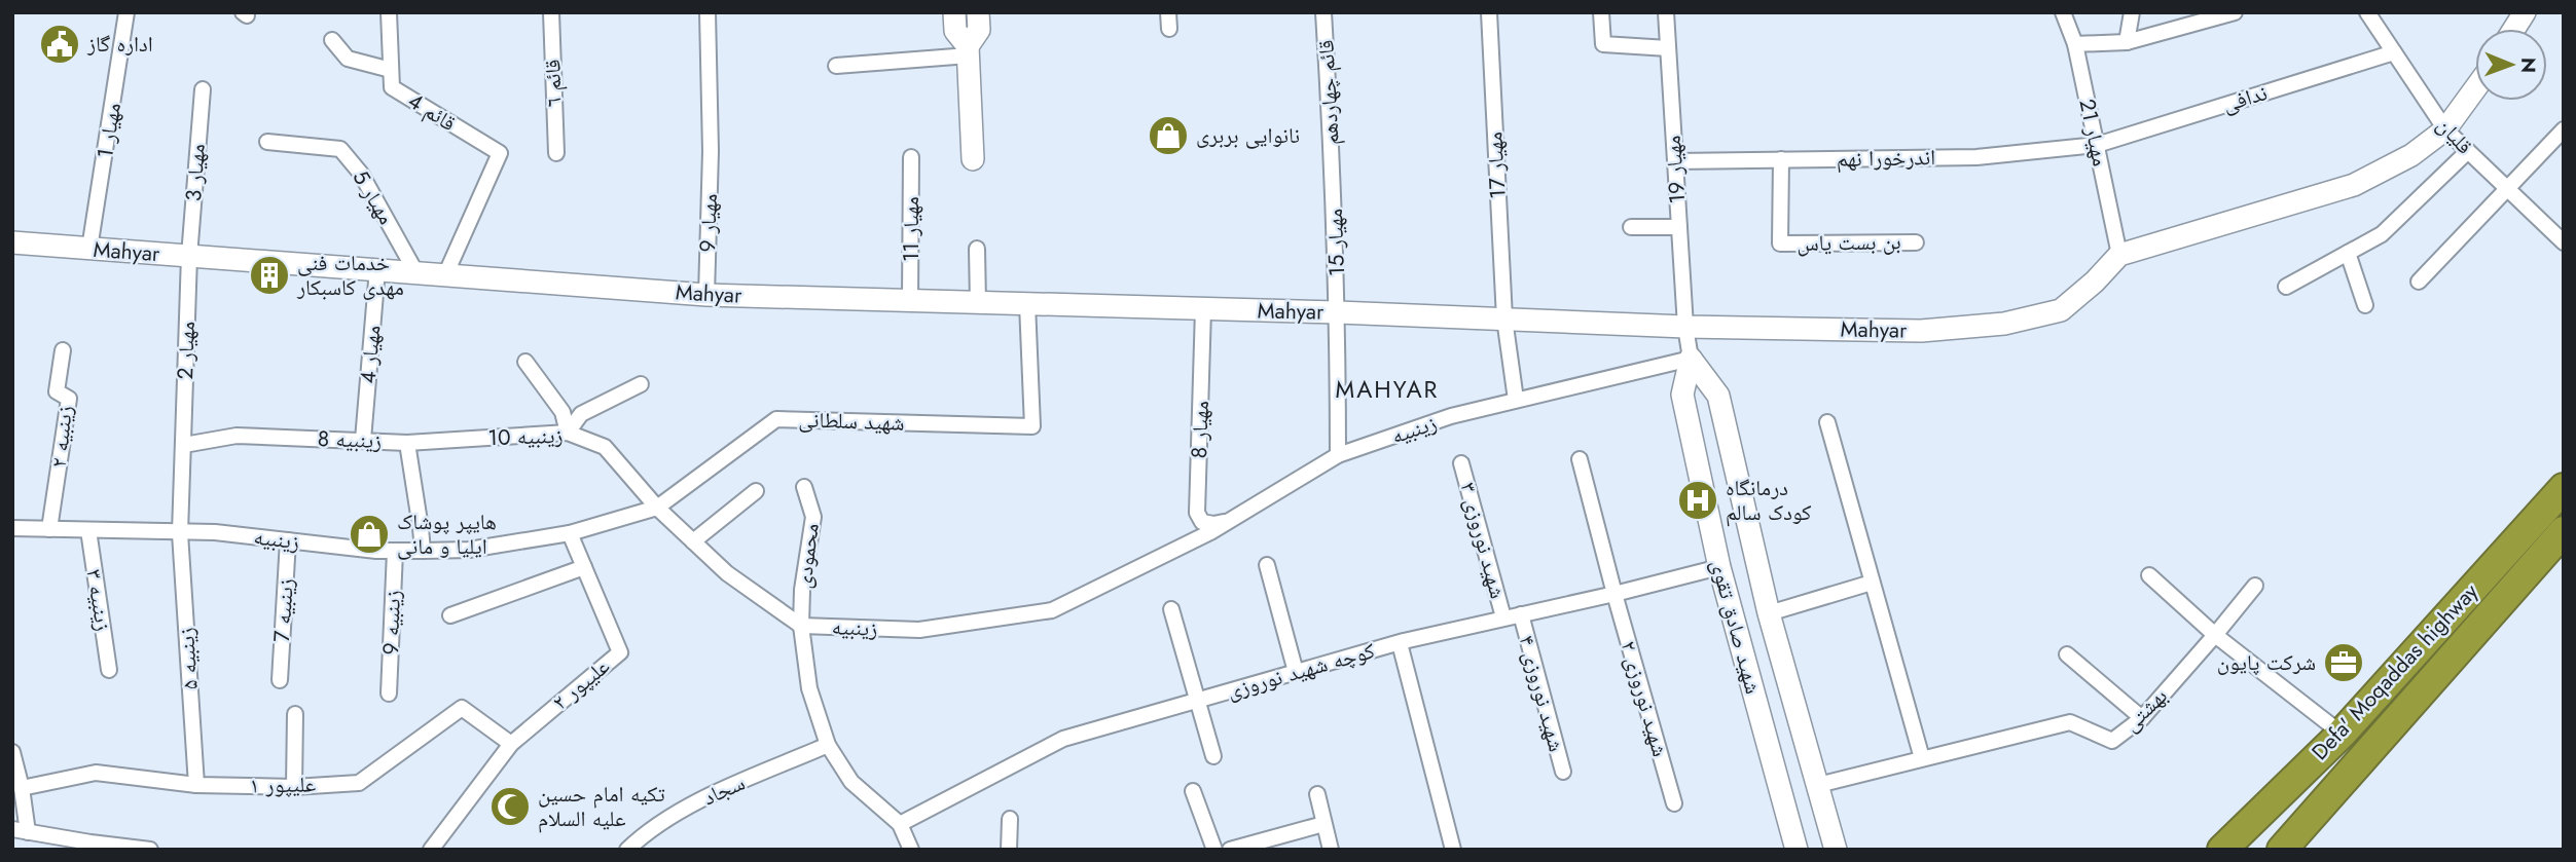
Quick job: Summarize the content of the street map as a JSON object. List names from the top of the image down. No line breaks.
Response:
{"streets":{"highway":["Defa' Moqaddas highway"],"street":["قائم ٦","قائم چهاردهم","ندافی","قائم 4","مهیار 1","مهیار 21","قلیان","اندرخورا نهم","مهیار 17","مهیار 19","مهیار 3","مهیار 5","مهیار 9","مهیار 11","مهیار 15","بن بست یاس","Mahyar","مهیار 2","مهیار 4","شهید سلطانی","مهیار 8","زینبیه","زینبیه ۲","زینبیه 10","زینبیه 8","شهید نوروزی ۳","محمودی","زینبیه ۳","زینبیه 7","زینبیه 9","شهید صادق تقوی","زینبیه ۵","کوچه شهید نوروزی","علیپور ۲","شهید نوروزی ۴","شهید نوروزی ۲","بهشتی","علیپور ۱","سجاد"]},"crossings":[["قائم چهاردهم","مهیار 15"],["ندافی","مهیار 21"],["ندافی","قلیان"],["ندافی","اندرخورا نهم"],["قائم 4","Mahyar"],["مهیار 1","Mahyar"],["مهیار 21","اندرخورا نهم"],["مهیار 21","Mahyar"],["اندرخورا نهم","مهیار 19"],["اندرخورا نهم","بن بست یاس"],["مهیار 17","Mahyar"],["مهیار 17","زینبیه"],["مهیار 19","Mahyar"],["مهیار 19","زینبیه"],["مهیار 19","شهید صادق تقوی"],["مهیار 3","Mahyar"],["مهیار 3","مهیار 2"],["مهیار 5","Mahyar"],["مهیار 9","Mahyar"],["مهیار 11","Mahyar"],["مهیار 15","Mahyar"],["مهیار 15","زینبیه"],["Mahyar","مهیار 2"],["Mahyar","مهیار 4"],["Mahyar","شهید سلطانی"],["Mahyar","مهیار 8"],["مهیار 2","زینبیه"],["مهیار 2","زینبیه 8"],["مهیار 2","زینبیه ۵"],["مهیار 4","زینبیه 8"],["شهید سلطانی","زینبیه"],["شهید سلطانی","زینبیه 10"],["مهیار 8","زینبیه"],["زینبیه","زینبیه ۲"],["زینبیه","زینبیه 10"],["زینبیه","زینبیه 8"],["زینبیه","محمودی"],["زینبیه","زینبیه ۳"],["زینبیه","زینبیه 7"],["زینبیه","زینبیه 9"],["زینبیه","شهید صادق تقوی"],["زینبیه","زینبیه ۵"],["زینبیه","علیپور ۲"],["زینبیه 10","زینبیه 8"],["شهید نوروزی ۳","کوچه شهید نوروزی"],["محمودی","کوچه شهید نوروزی"],["محمودی","سجاد"],["شهید صادق تقوی","کوچه شهید نوروزی"],["شهید صادق تقوی","بهشتی"],["زینبیه ۵","علیپور ۱"],["کوچه شهید نوروزی","شهید نوروزی ۴"],["کوچه شهید نوروزی","شهید نوروزی ۲"],["علیپور ۲","علیپور ۱"]],"districts":["MAHYAR"],"places":{"public building":["اداره گاز"],"shop":["نانوایی بربری","هایپر پوشاک ایلیا و مانی"],"building":["خدمات فنی مهدی کاسبکار"],"hospital":["درمانگاه کودک سالم"],"office":["شرکت پایون"],"mosque":["تکیه امام حسین علیه السلام"]},"north":"right"}
